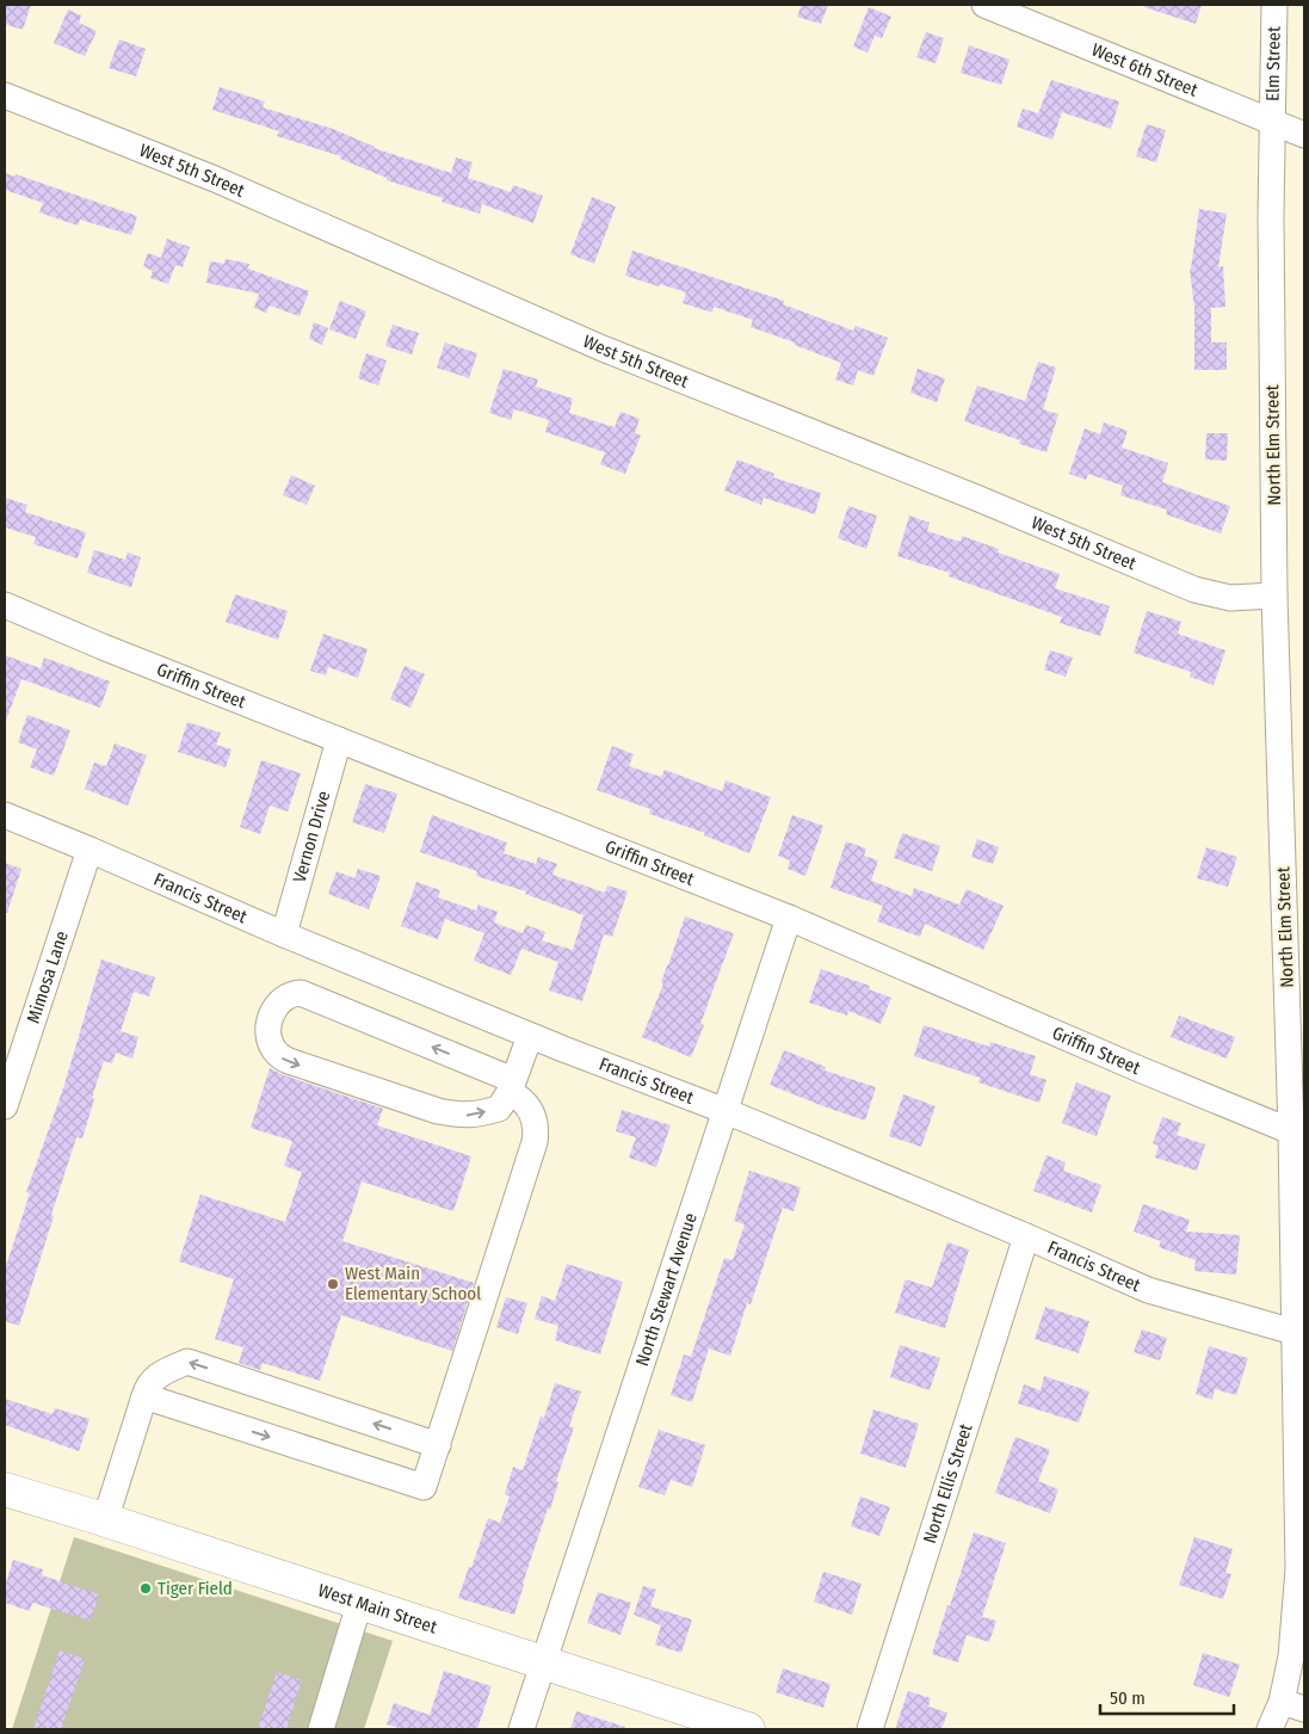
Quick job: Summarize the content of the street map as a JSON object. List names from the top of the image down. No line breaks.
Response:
{"streets":{"main road":["West Main Street"],"street":["Elm Street","West 6th Street","West 5th Street","North Elm Street","Griffin Street","Vernon Drive","Francis Street","Mimosa Lane","North Stewart Avenue","North Ellis Street"]},"crossings":[["Elm Street","West 6th Street"],["Elm Street","North Elm Street"],["West 6th Street","North Elm Street"],["West 5th Street","North Elm Street"],["North Elm Street","Griffin Street"],["North Elm Street","Francis Street"],["Griffin Street","Vernon Drive"],["Griffin Street","North Stewart Avenue"],["Vernon Drive","Francis Street"],["Francis Street","Mimosa Lane"],["Francis Street","North Stewart Avenue"],["Francis Street","North Ellis Street"],["North Stewart Avenue","West Main Street"]],"places":["West Main Elementary School","Tiger Field"],"scale_bar":"50 m"}
